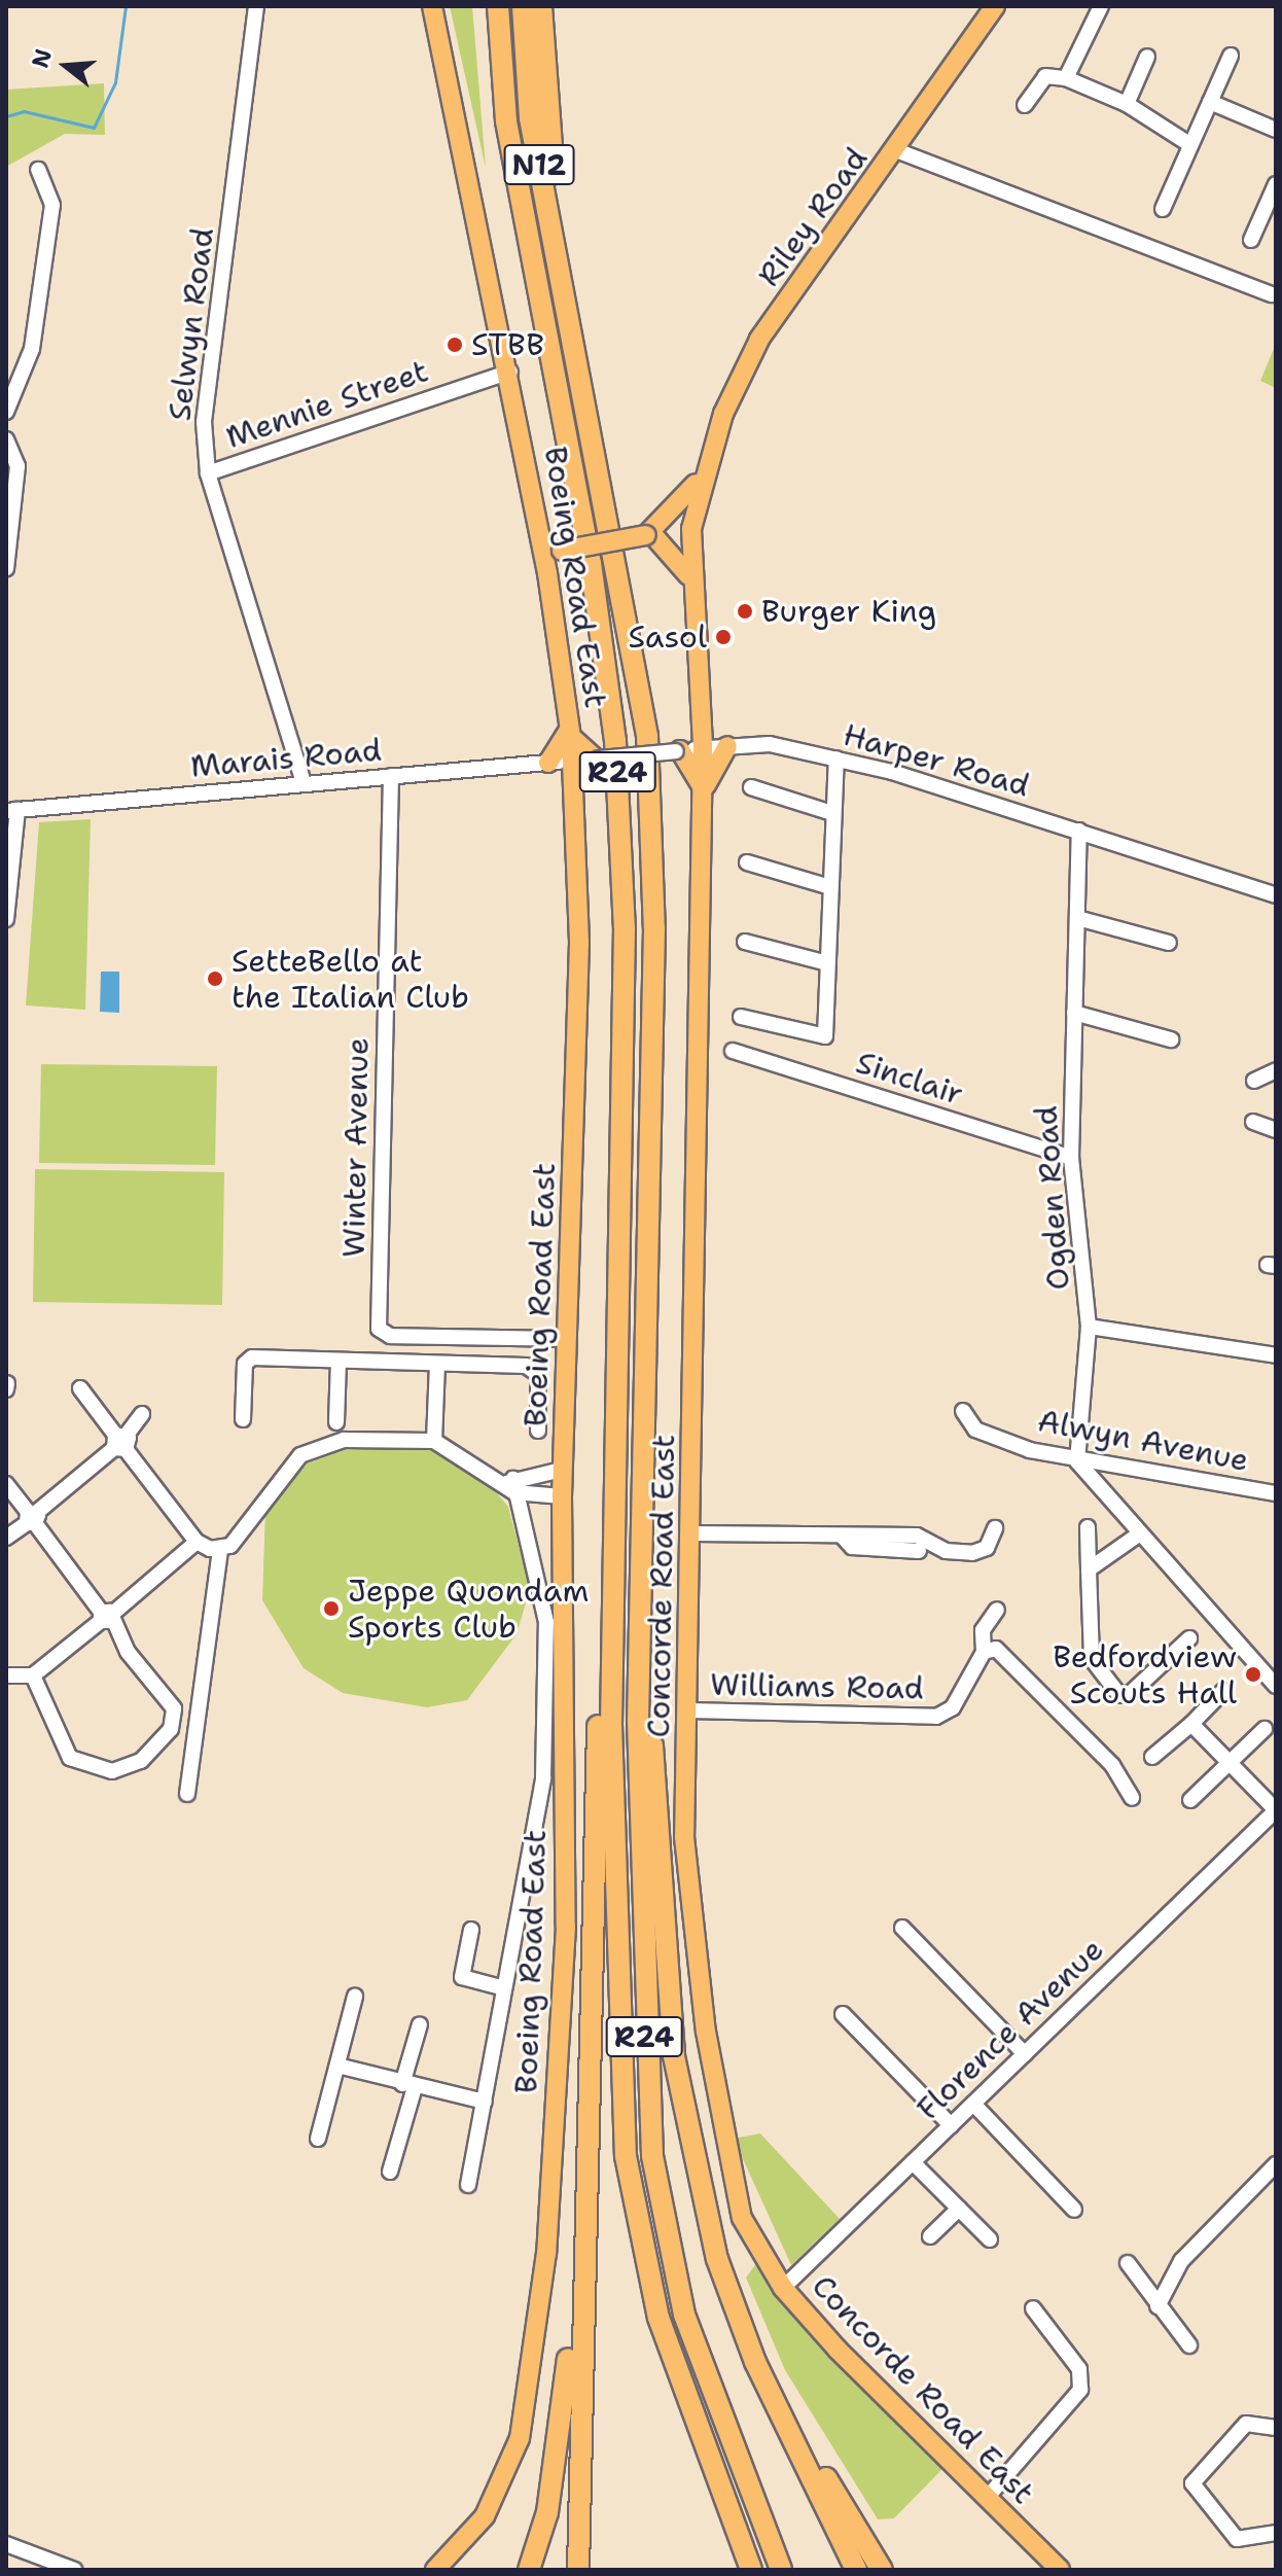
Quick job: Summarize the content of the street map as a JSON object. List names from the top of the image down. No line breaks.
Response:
{"streets":{"highway":["N12","R24"],"main road":["Riley Road","Boeing Road East","Concorde Road East"],"street":["Selwyn Road","Mennie Street","Marais Road","Harper Road","Sinclair","Winter Avenue","Ogden Road","Alwyn Avenue","Williams Road","Florence Avenue"]},"crossings":[["N12","R24"],["Riley Road","Concorde Road East"],["Selwyn Road","Mennie Street"],["Selwyn Road","Marais Road"],["Mennie Street","Boeing Road East"],["Boeing Road East","Marais Road"],["Boeing Road East","Harper Road"],["Boeing Road East","Winter Avenue"],["Marais Road","Harper Road"],["Marais Road","Winter Avenue"],["Harper Road","Ogden Road"],["Harper Road","Concorde Road East"],["Sinclair","Ogden Road"],["Ogden Road","Alwyn Avenue"],["Concorde Road East","Williams Road"],["Concorde Road East","Florence Avenue"]],"places":["STBB","Burger King","Sasol","SetteBello at the Italian Club","Jeppe Quondam Sports Club","Bedfordview Scouts Hall"],"north":"left"}
